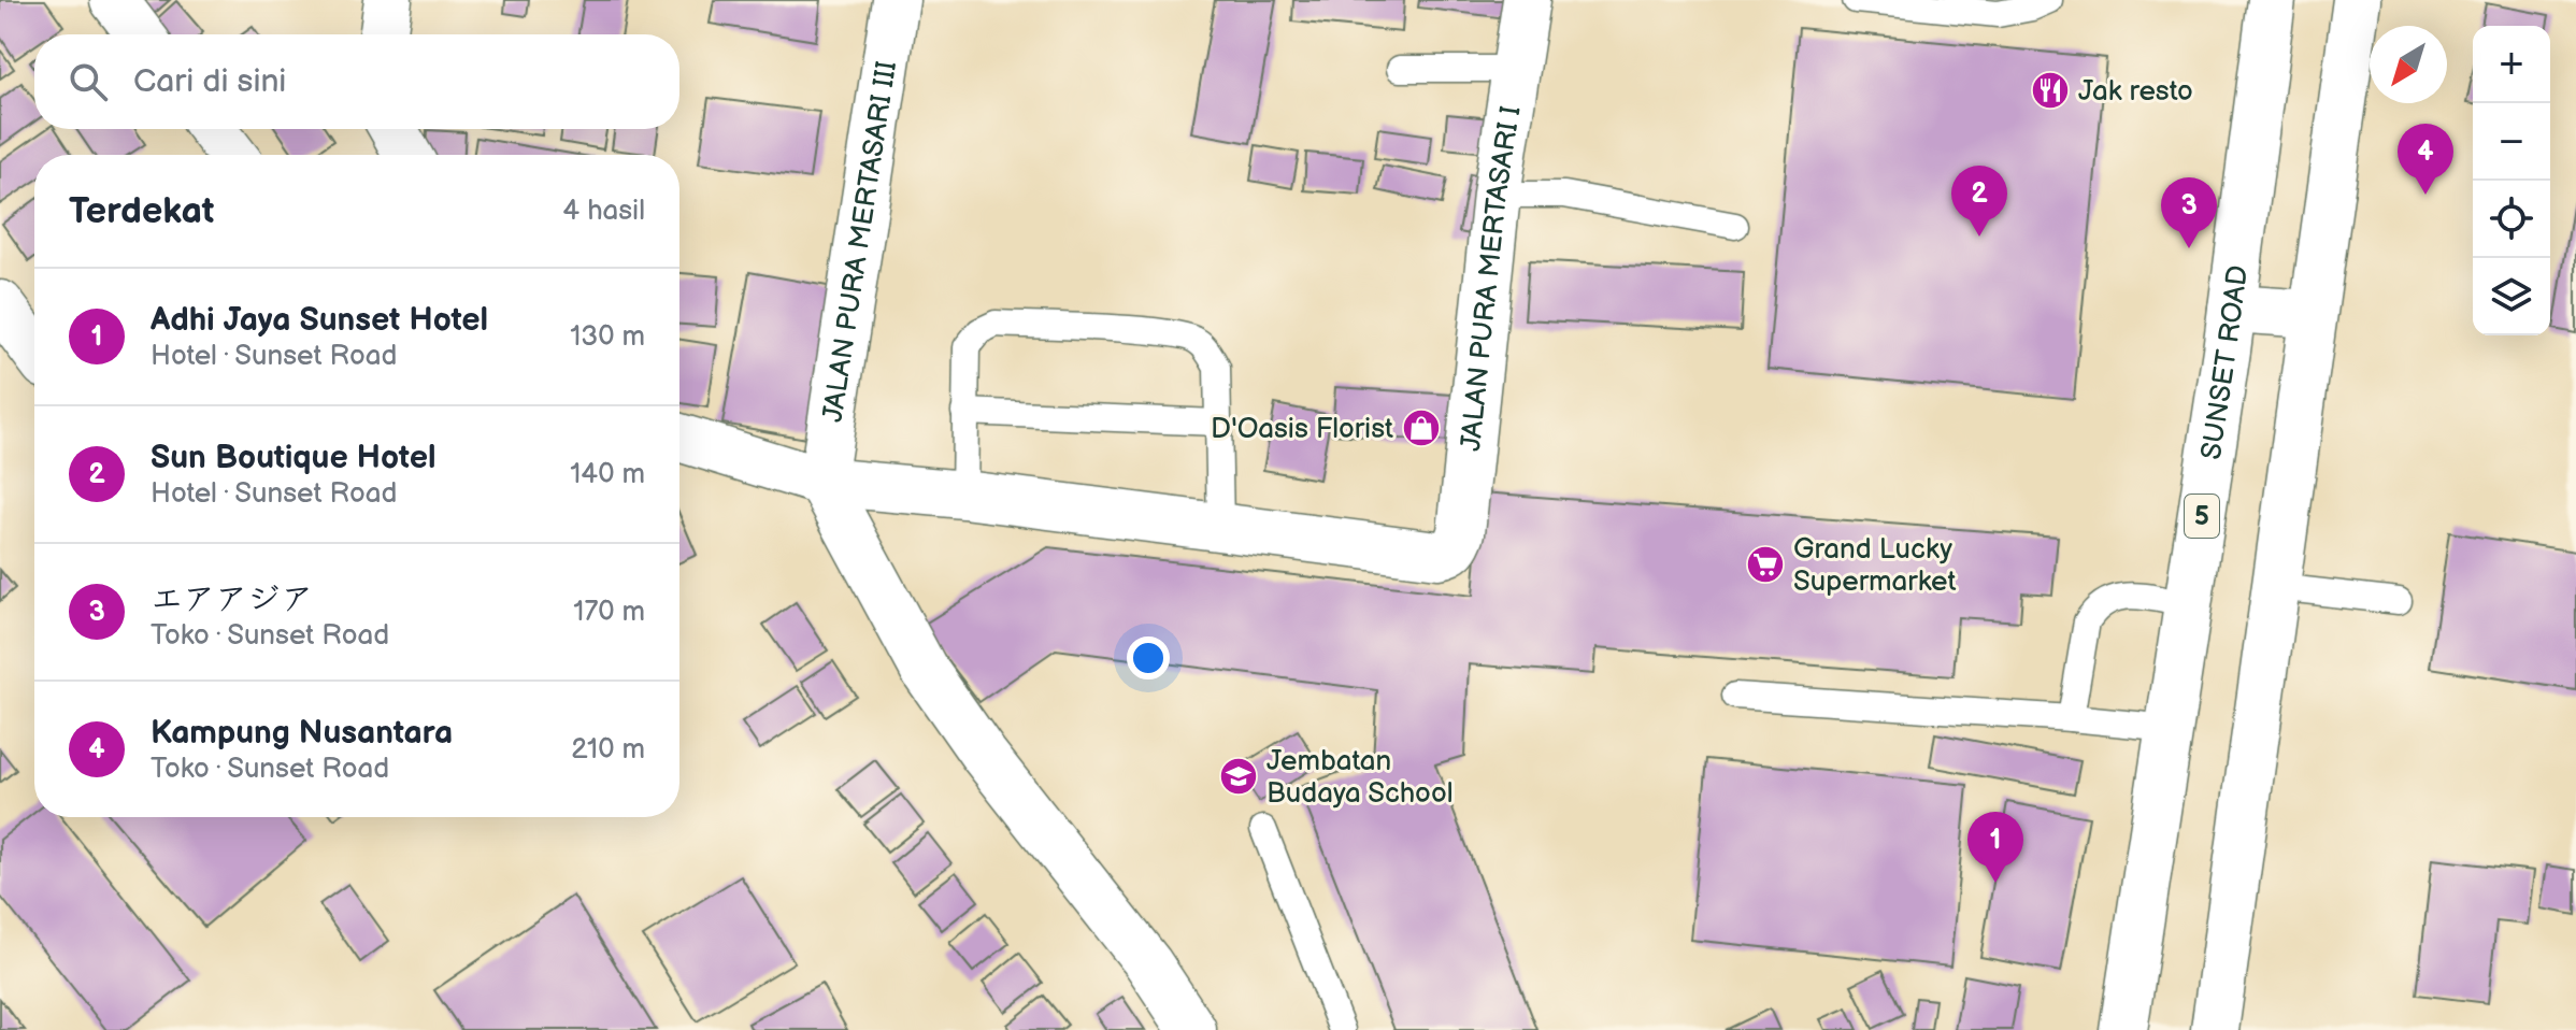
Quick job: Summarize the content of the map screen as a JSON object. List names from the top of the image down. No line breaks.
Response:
{"streets":{"main road":["JALAN PURA MERTASARI III","JALAN PURA MERTASARI I","SUNSET ROAD","5"]},"places":{"restaurant":["Jak resto"],"shop":["D'Oasis Florist"],"supermarket":["Grand Lucky Supermarket"],"school or university":["Jembatan Budaya School"]},"north":"bottom left","page":{"map_buttons":["+","−"],"search":"Cari di sini","pins":["4","2","3","1"],"heading":["Terdekat","4 hasil"],"list":[{"mark":"1","name":"Adhi Jaya Sunset Hotel","note":"Hotel · Sunset Road","value":"130 m"},{"mark":"2","name":"Sun Boutique Hotel","note":"Hotel · Sunset Road","value":"140 m"},{"mark":"3","name":"エアアジア","note":"Toko · Sunset Road","value":"170 m"},{"mark":"4","name":"Kampung Nusantara","note":"Toko · Sunset Road","value":"210 m"}]}}
